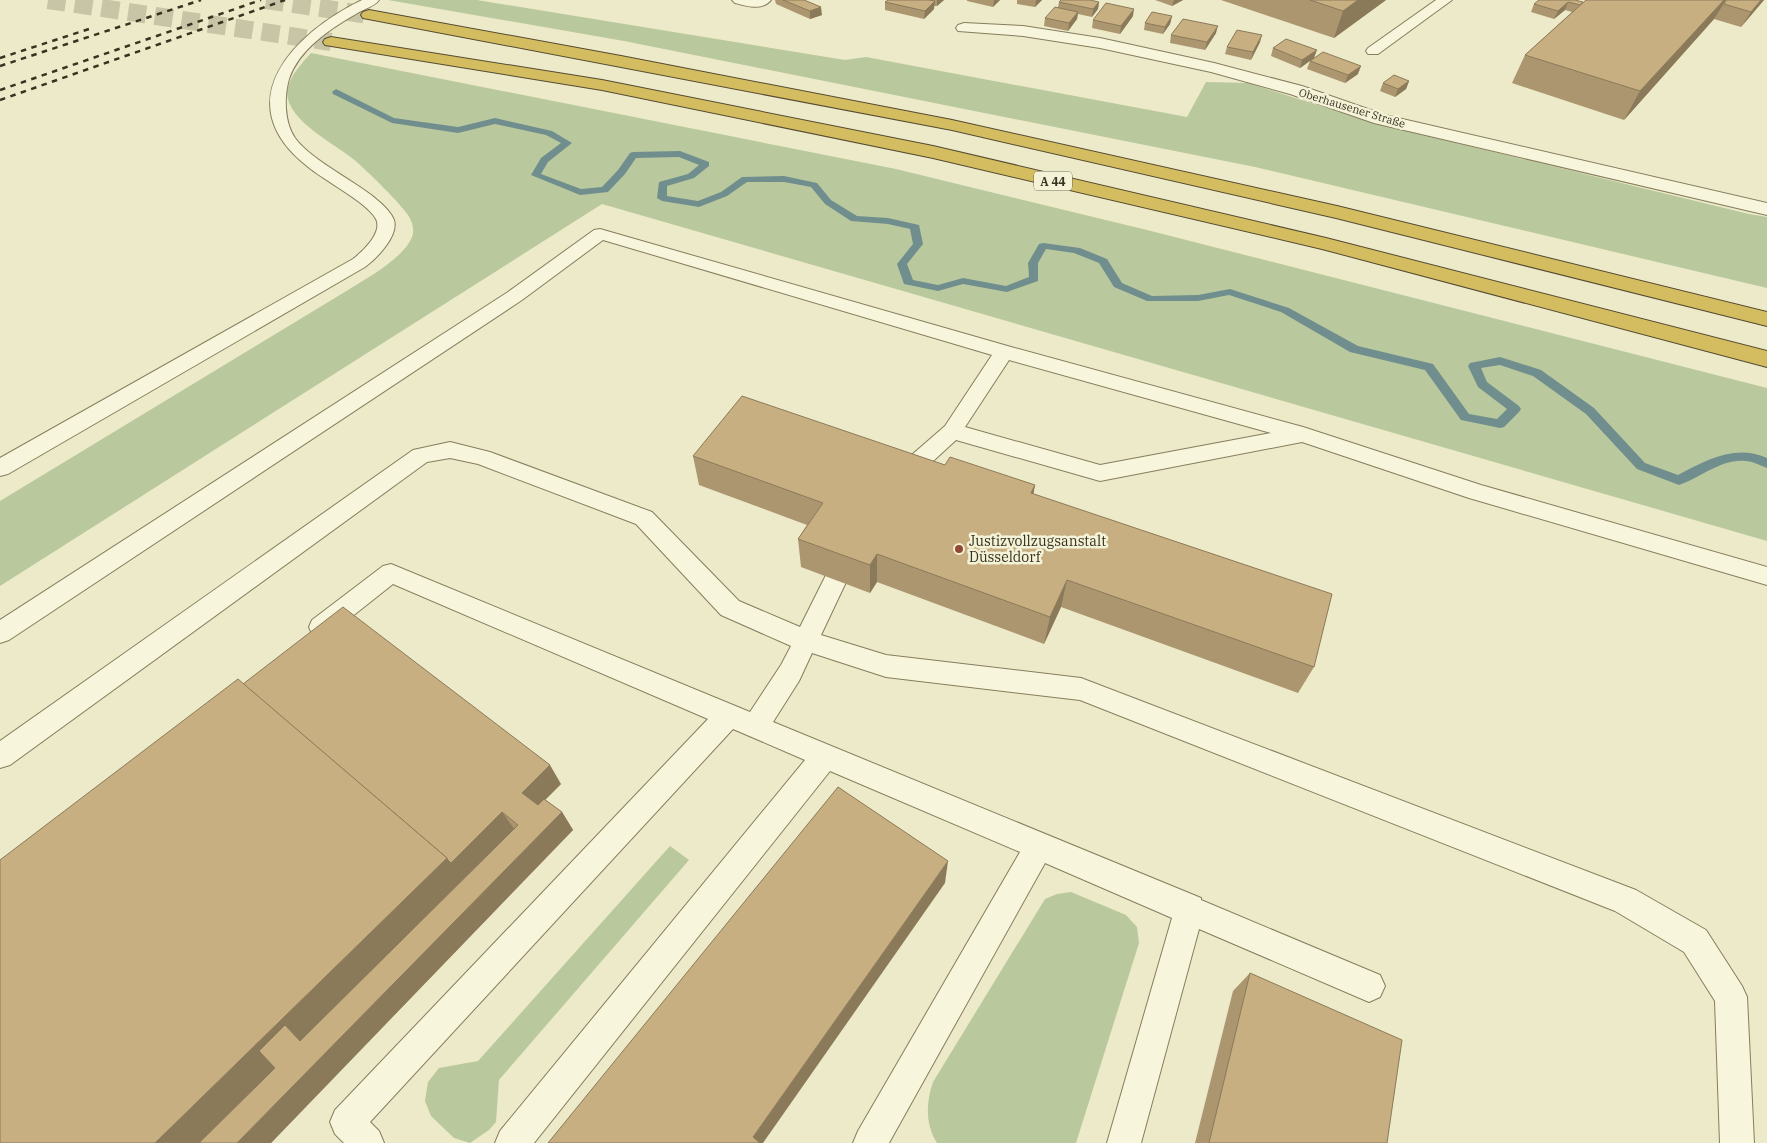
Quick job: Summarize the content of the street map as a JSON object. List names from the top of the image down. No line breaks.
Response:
{"streets":{"highway":["A 44"],"street":["Oberhausener Straße"]},"places":["Justizvollzugsanstalt Düsseldorf"]}
